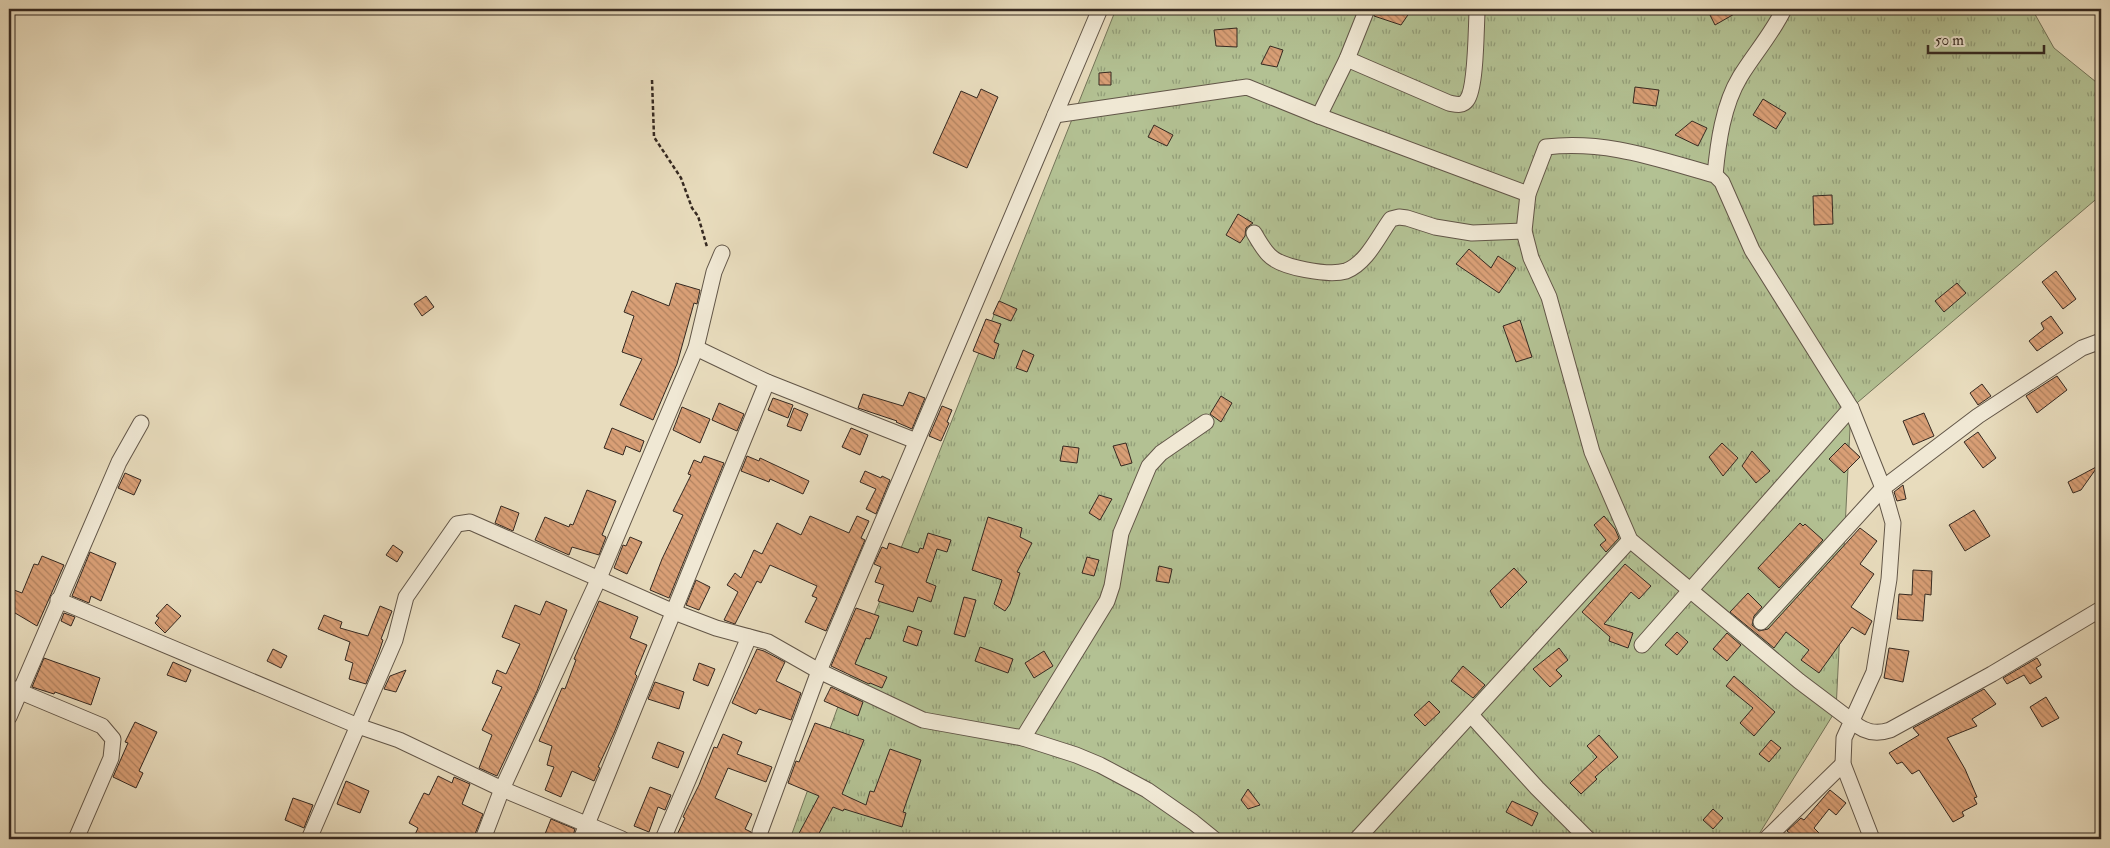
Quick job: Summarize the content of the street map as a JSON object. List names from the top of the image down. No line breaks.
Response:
{"scale_bar":"50 m"}
